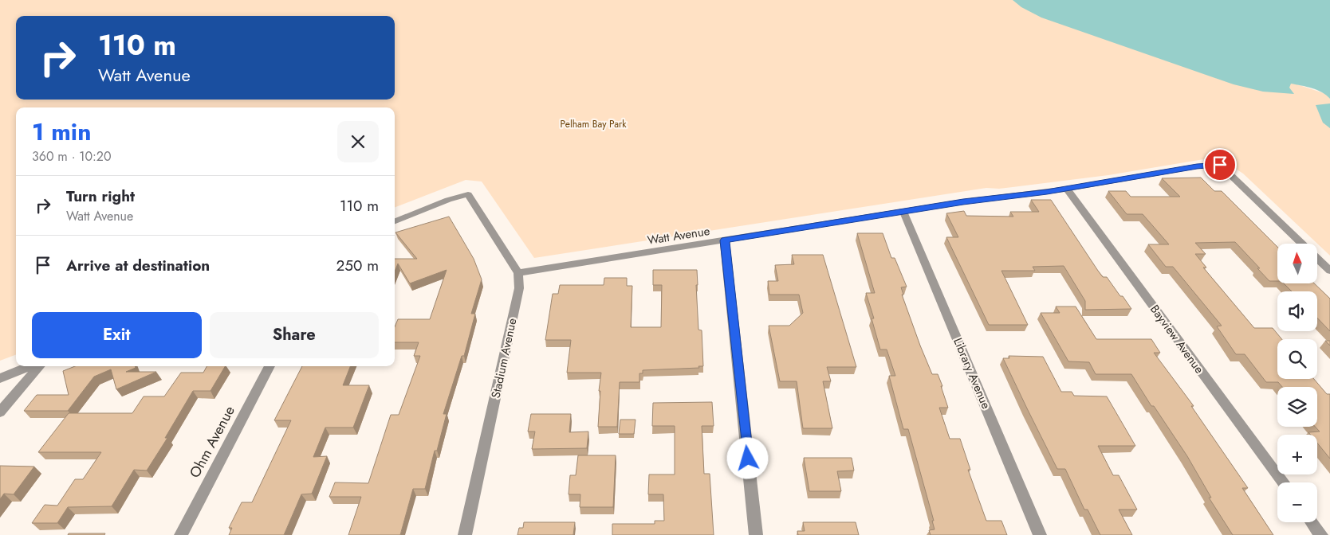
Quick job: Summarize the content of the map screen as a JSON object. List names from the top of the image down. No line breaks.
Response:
{"streets":{"street":["Watt Avenue","Bayview Avenue","Stadium Avenue","Library Avenue","Ohm Avenue"]},"crossings":[["Watt Avenue","Bayview Avenue"],["Watt Avenue","Stadium Avenue"],["Watt Avenue","Library Avenue"]],"parks":["Pelham Bay Park"],"north":"top","page":{"turn":["110 m","Watt Avenue"],"heading":["1 min","360 m · 10:20"],"list":[{"name":"Turn right","note":"Watt Avenue","value":"110 m"},{"name":"Arrive at destination","value":"250 m"}],"map_buttons":["+","−"],"buttons":["Exit","Share"]}}
